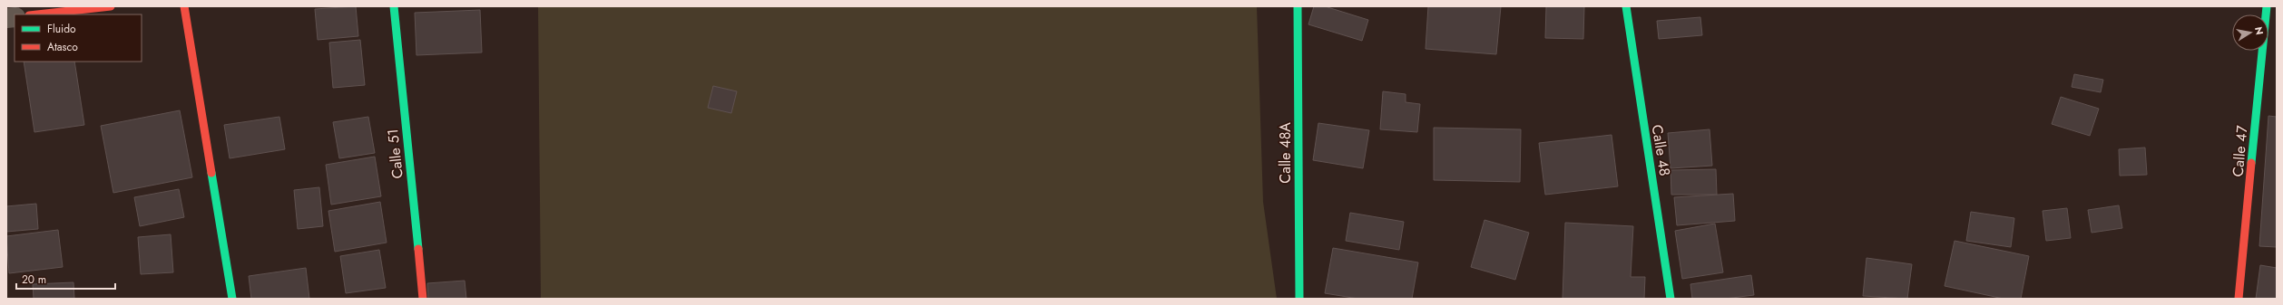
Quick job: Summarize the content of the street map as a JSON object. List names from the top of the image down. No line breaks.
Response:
{"streets":{"street":["Calle 48","Calle 47","Calle 48A","Calle 51"]},"legend":["Fluido","Atasco"],"scale_bar":"20 m","north":"right"}
